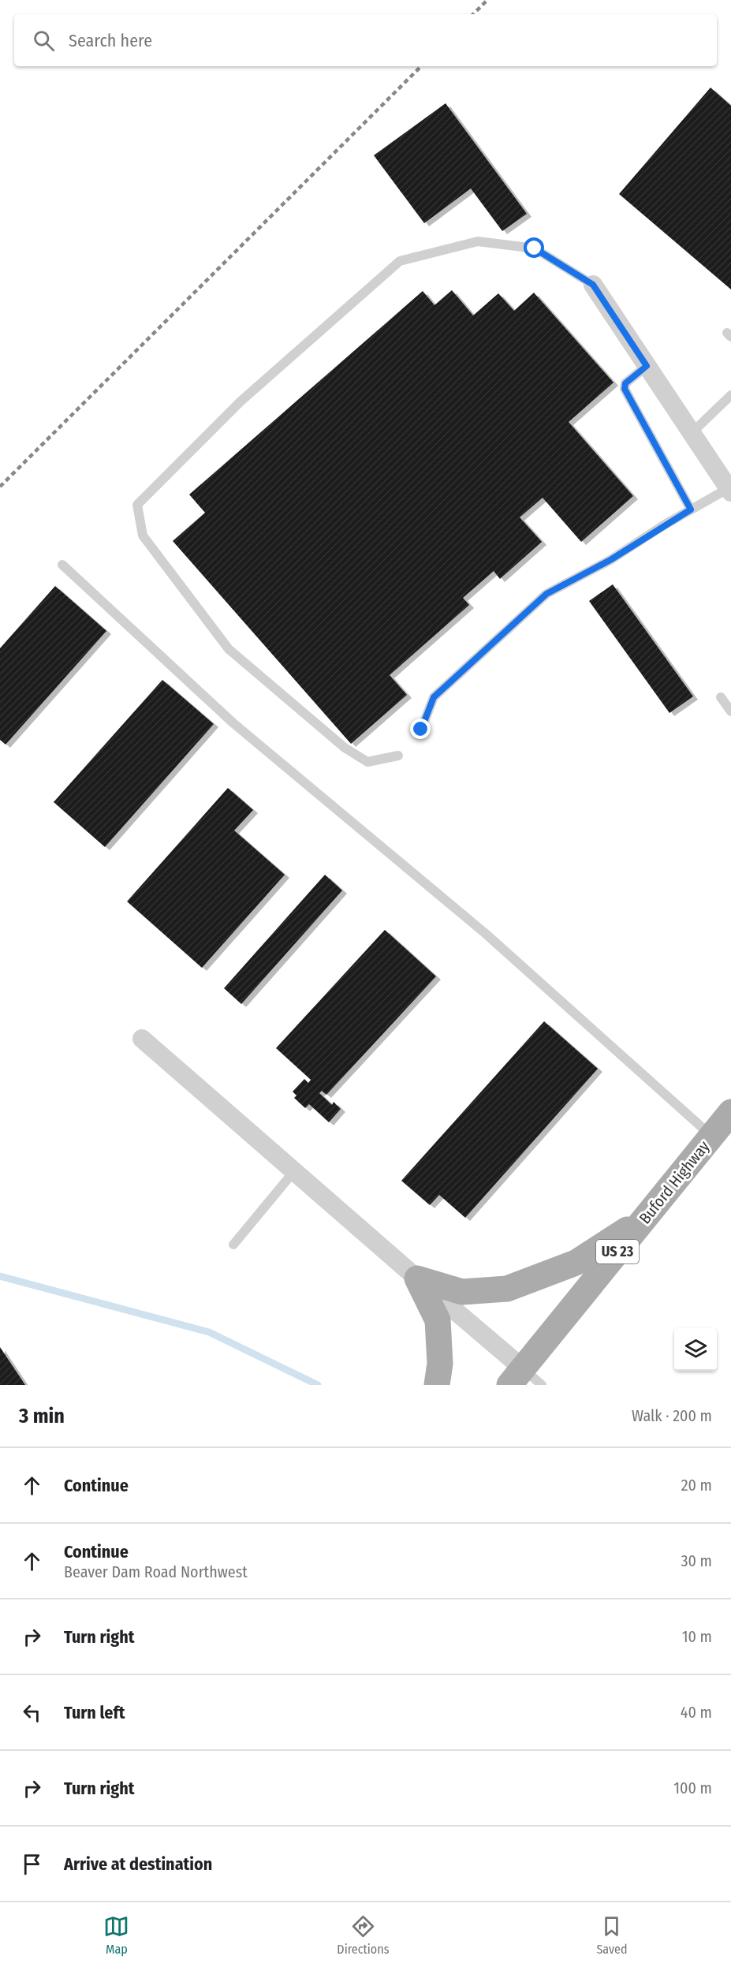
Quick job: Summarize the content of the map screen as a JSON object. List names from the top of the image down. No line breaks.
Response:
{"streets":{"main road":["Buford Highway","US 23"]},"page":{"search":"Search here","heading":["3 min","Walk · 200 m"],"list":[["Continue","20 m"],["Continue","Beaver Dam Road Northwest","30 m"],["Turn right","10 m"],["Turn left","40 m"],["Turn right","100 m"],"Arrive at destination"],"nav":["Map","Directions","Saved"]}}
